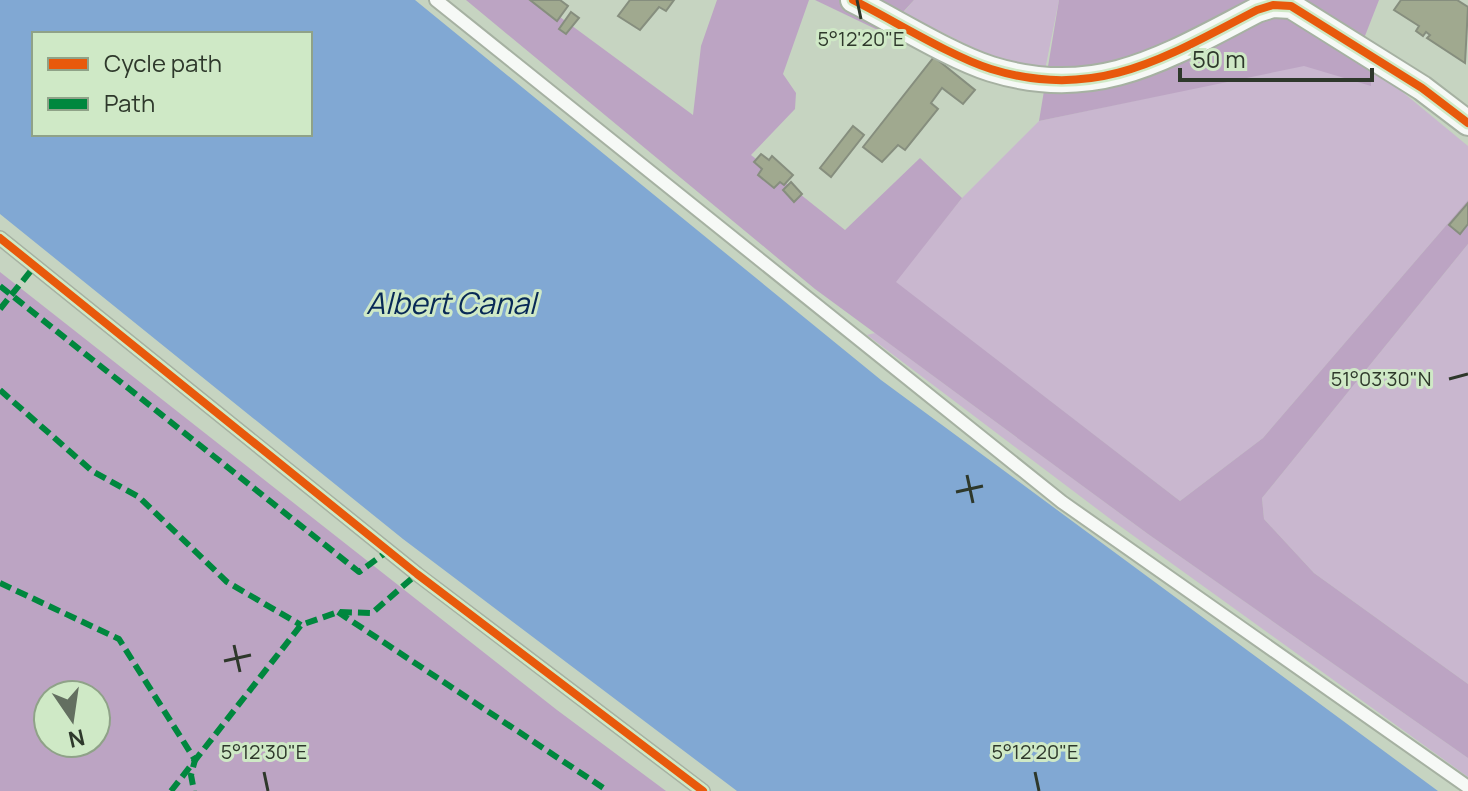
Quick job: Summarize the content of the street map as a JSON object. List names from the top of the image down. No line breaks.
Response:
{"water":["Albert Canal"],"legend":["Cycle path","Path"],"scale_bar":"50 m","north":"bottom","coordinates":["5°12'20\"E","51°03'30\"N","5°12'30\"E"]}
